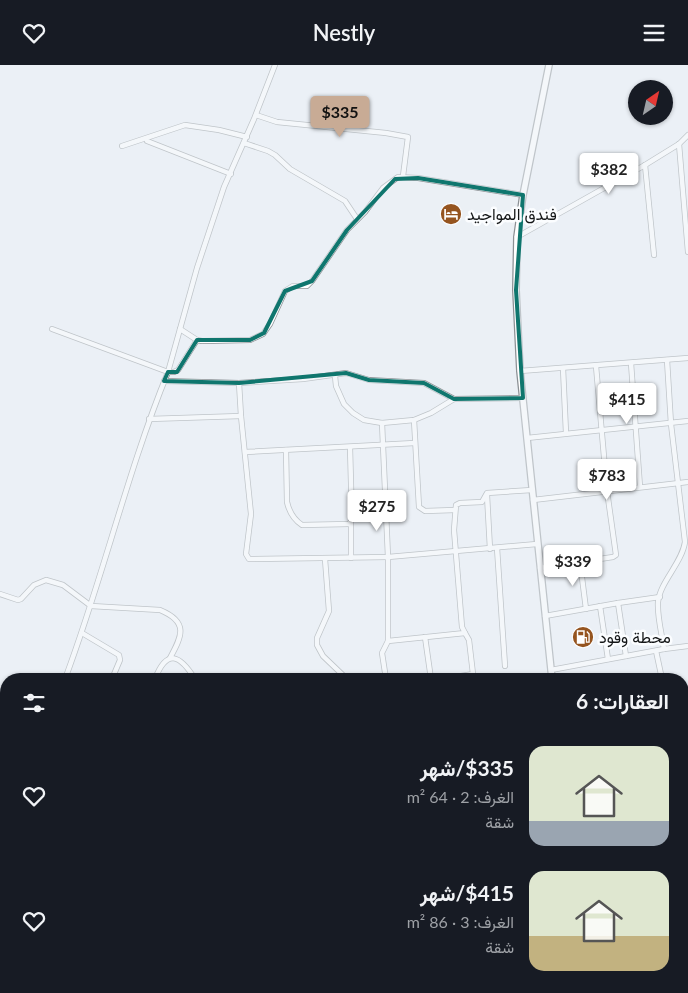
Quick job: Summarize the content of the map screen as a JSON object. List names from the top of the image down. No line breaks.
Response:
{"places":{"hotel":["فندق المواجيد"],"fuel station":["محطة وقود"]},"north":"top right","page":{"header":"Nestly","price":["$335","$382","$415","$783","$275","$339"],"heading":"العقارات: 6","list":[{"name":"$335/شهر","note":"الغرف: 2 · 64 m² · شقة"},{"name":"$415/شهر","note":"الغرف: 3 · 86 m² · شقة"}]}}
